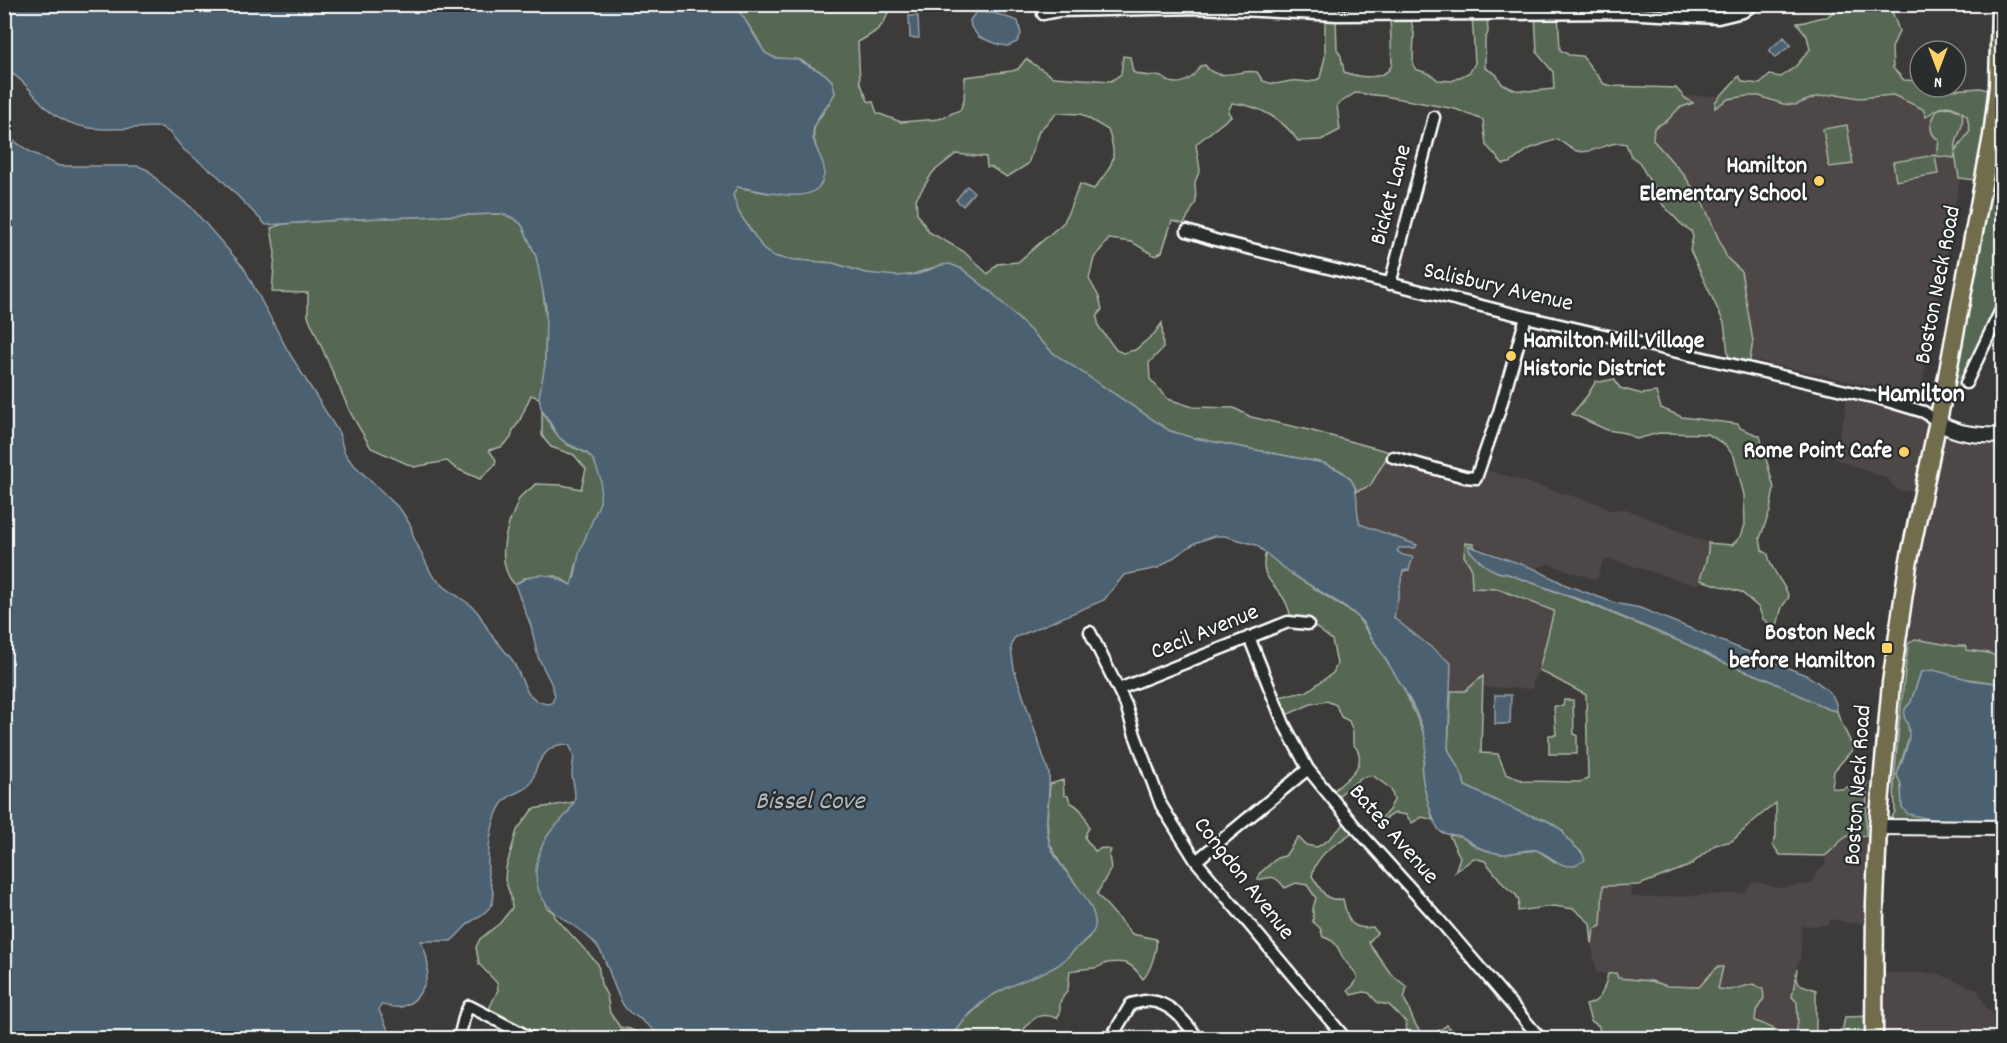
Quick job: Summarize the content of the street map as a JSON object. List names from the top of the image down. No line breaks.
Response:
{"streets":{"main road":["Boston Neck Road"],"street":["Bicket Lane","Salisbury Avenue","Cecil Avenue","Bates Avenue","Congdon Avenue"]},"crossings":[["Bicket Lane","Salisbury Avenue"],["Boston Neck Road","Salisbury Avenue"],["Cecil Avenue","Bates Avenue"],["Cecil Avenue","Congdon Avenue"]],"districts":["Hamilton"],"water":["Bissel Cove"],"places":{"other":["Hamilton Elementary School","Hamilton Mill Village Historic District","Rome Point Cafe"],"transit":["Boston Neck before Hamilton"]},"north":"bottom"}
